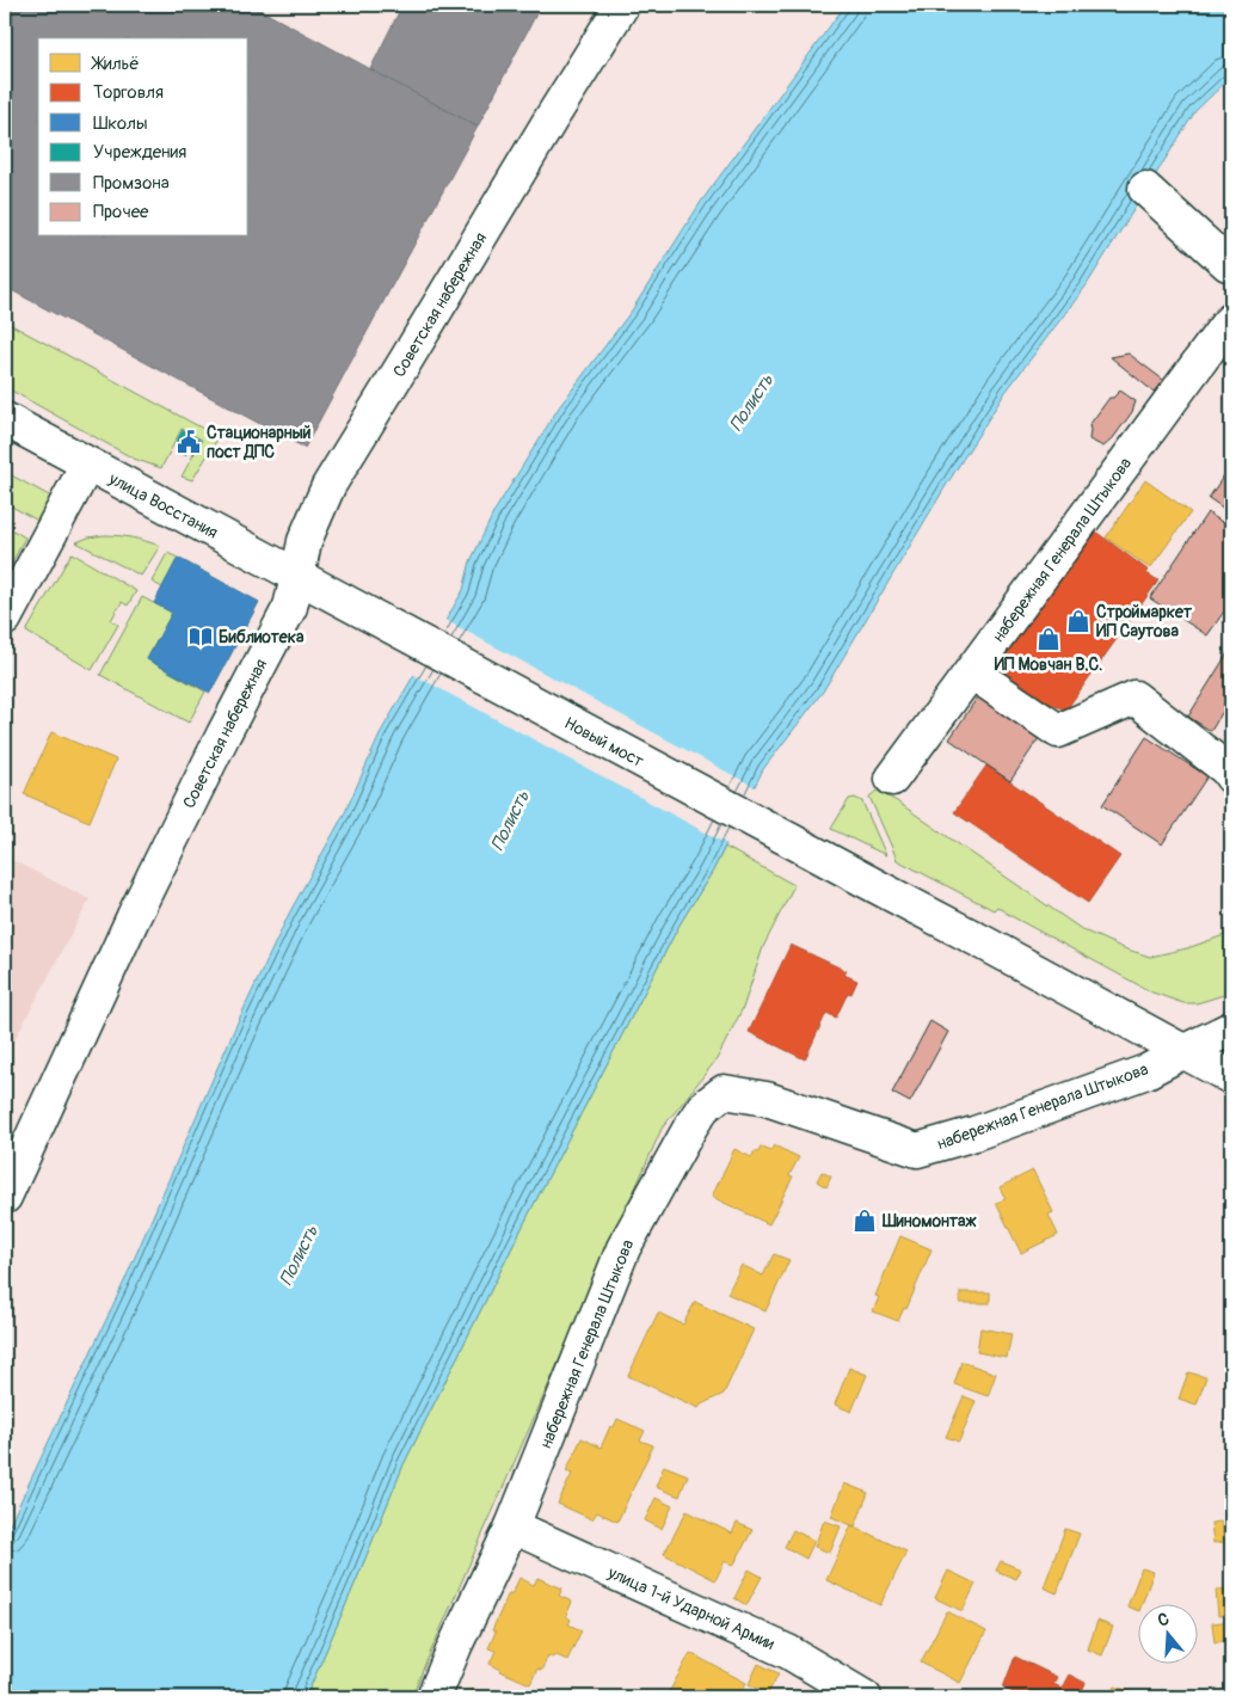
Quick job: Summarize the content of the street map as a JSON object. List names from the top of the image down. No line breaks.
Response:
{"streets":{"street":["Советская набережная","улица Восстания","набережная Генерала Штыкова","Новый мост","улица 1-й Ударной Армии"]},"crossings":[["Советская набережная","улица Восстания"],["Советская набережная","Новый мост"],["улица Восстания","Новый мост"],["набережная Генерала Штыкова","Новый мост"],["набережная Генерала Штыкова","улица 1-й Ударной Армии"]],"water":["Полисть"],"places":{"public building":["Стационарный пост ДПС"],"shop":["Строймаркет ИП Саутова","ИП Мовчан В.С.","Шиномонтаж"],"library":["Библиотека"]},"legend":["Жильё","Торговля","Школы","Учреждения","Промзона","Прочее"],"north":"top"}
